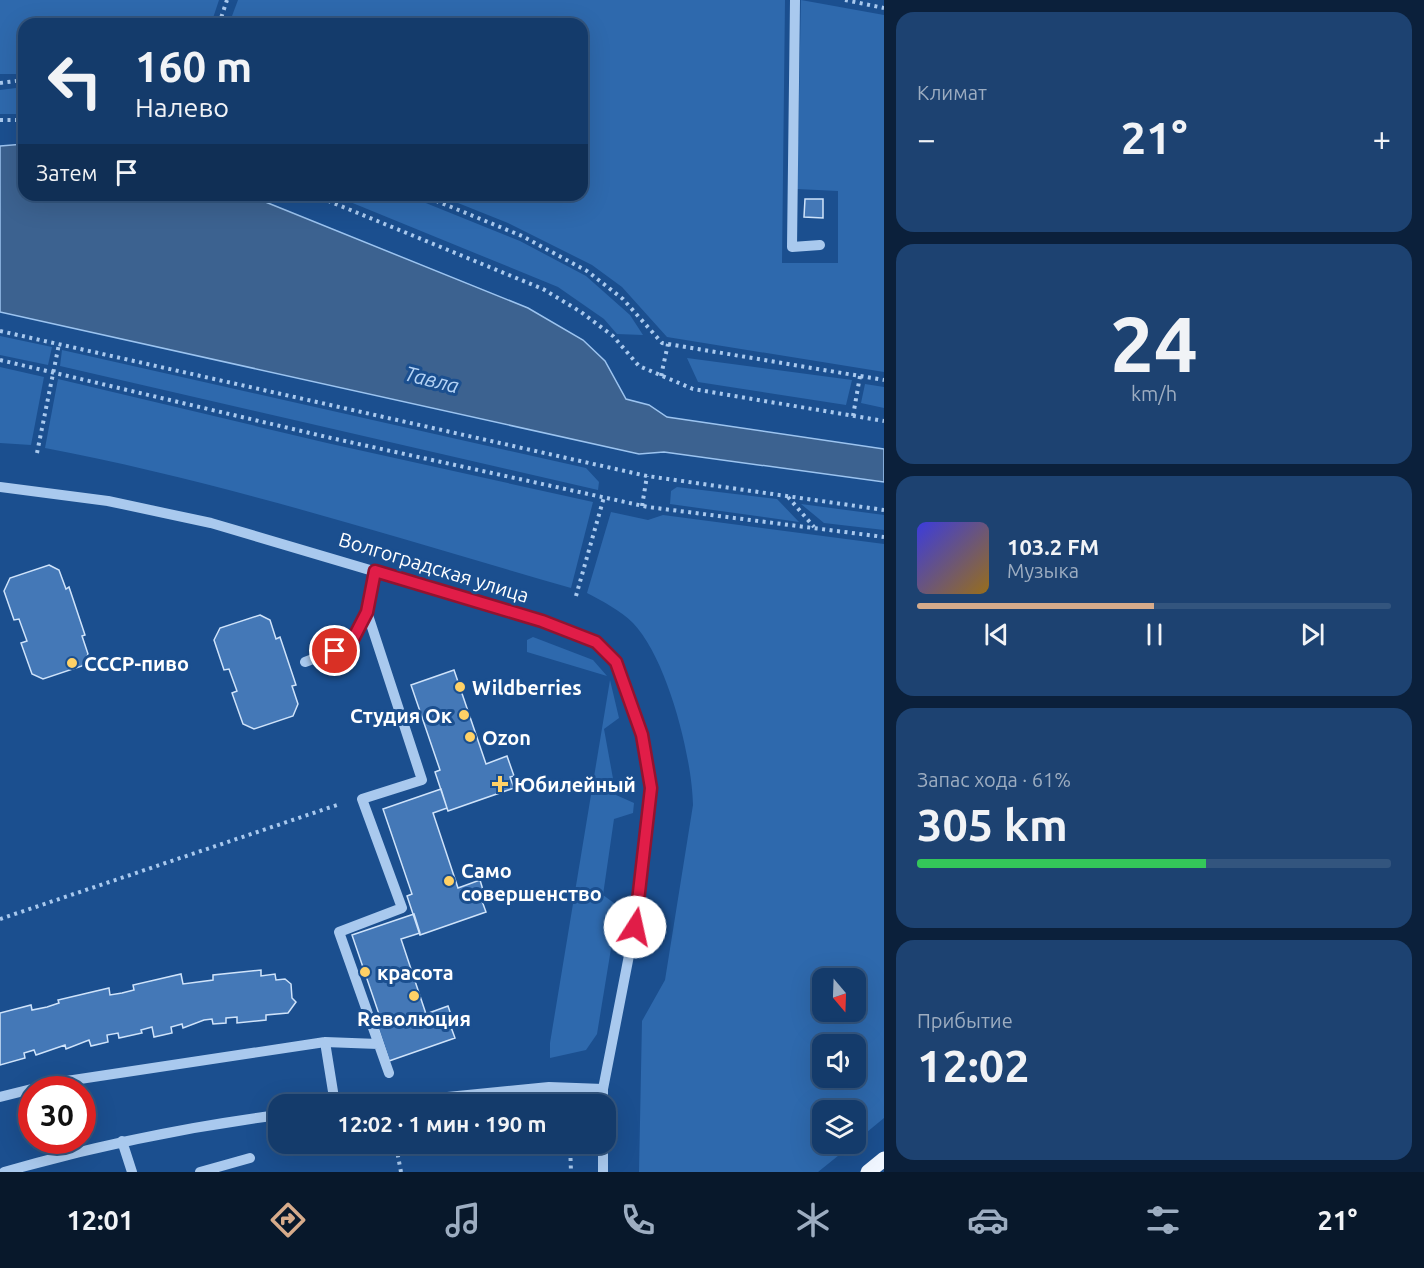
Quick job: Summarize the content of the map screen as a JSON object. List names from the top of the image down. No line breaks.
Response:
{"streets":{"street":["Волгоградская улица"]},"water":["Тавла"],"places":{"other":["СССР-пиво","Wildberries","Студия Ок","Ozon","Само совершенство","красота","Rеволюция"],"health":["Юбилейный"]},"north":"bottom","page":{"tile":["Климат",["24","km/h"],["Запас хода · 61%","305 km"],["Прибытие","12:02"]],"turn":["160 m","Налево"],"heat":["−","21°","+"],"then":"Затем","song":["103.2 FM","Музыка"],"limit":"30","trip":"12:02 · 1 мин · 190 m","tabs":["12:01","21°"]}}
